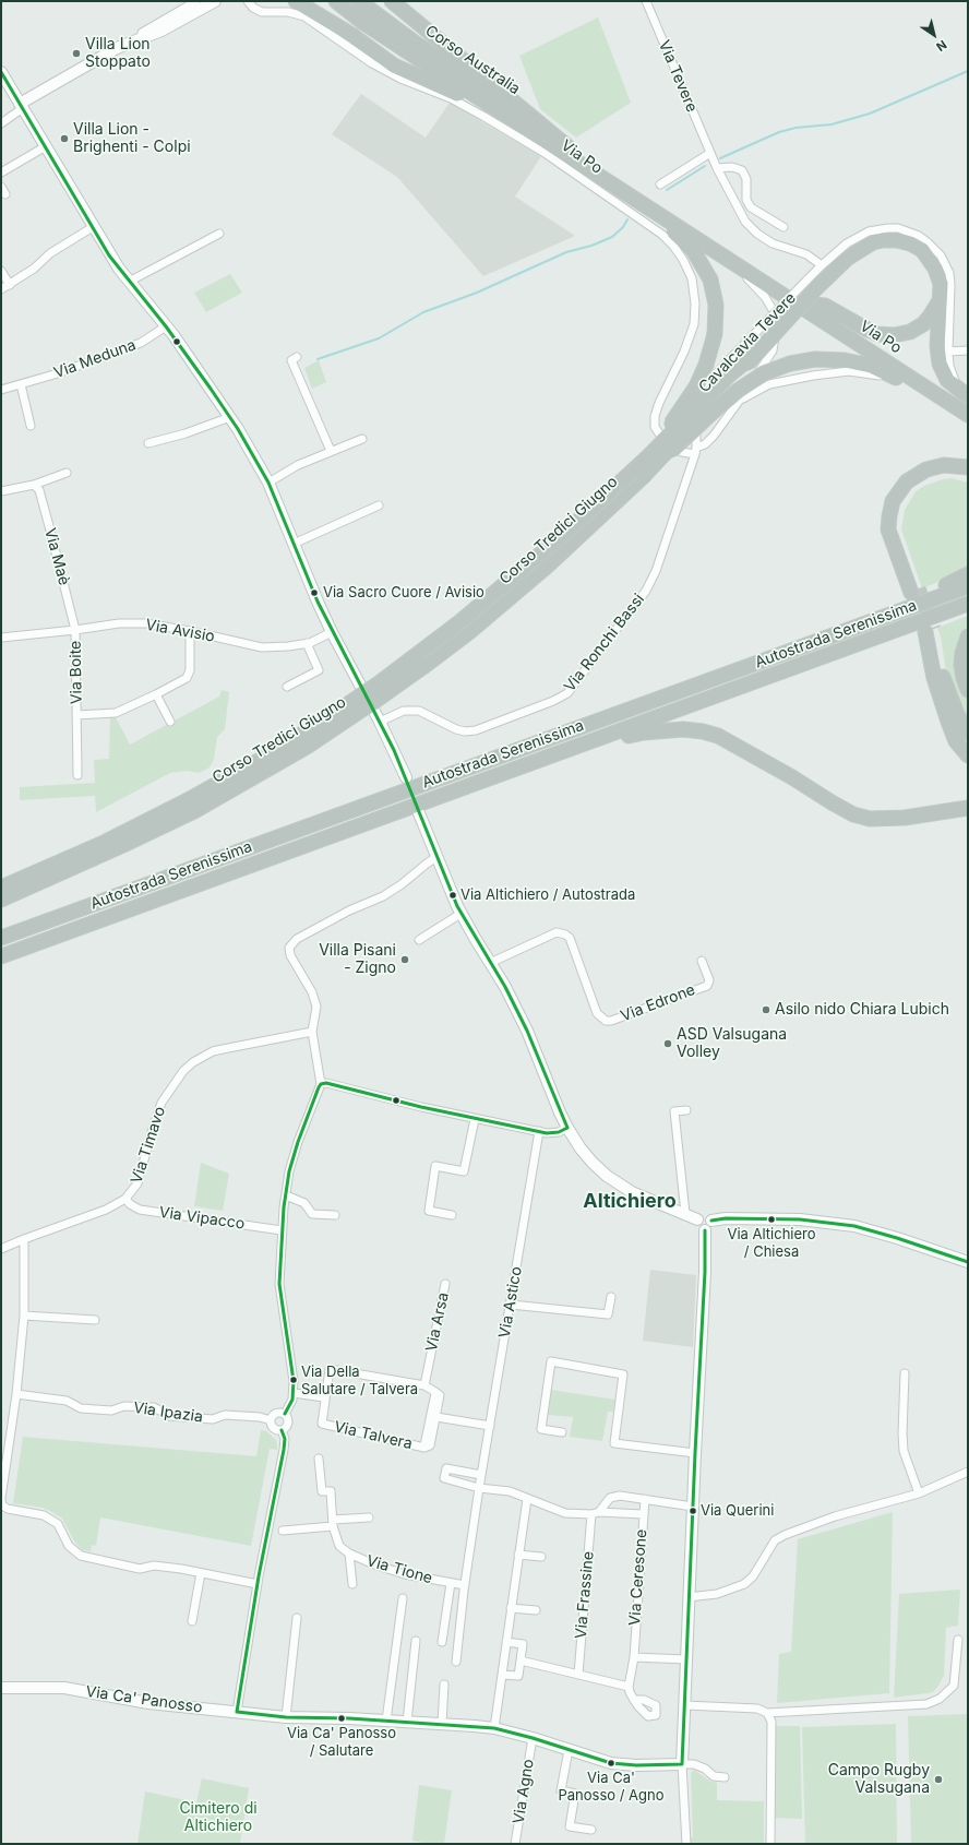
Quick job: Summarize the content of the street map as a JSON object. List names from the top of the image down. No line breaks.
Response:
{"streets":{"highway":["Corso Australia","Via Po","Corso Tredici Giugno","Autostrada Serenissima"],"street":["Via Tevere","Cavalcavia Tevere","Via Meduna","Via Maè","Via Avisio","Via Ronchi Bassi","Via Boite","Via Edrone","Via Timavo","Via Vipacco","Via Astico","Via Arsa","Via Ipazia","Via Talvera","Via Tione","Via Ceresone","Via Frassine","Via Ca' Panosso","Via Agno"]},"crossings":[["Corso Australia","Via Po"],["Via Tevere","Cavalcavia Tevere"],["Via Po","Cavalcavia Tevere"],["Via Po","Via Ronchi Bassi"],["Cavalcavia Tevere","Via Ronchi Bassi"],["Via Maè","Via Avisio"],["Via Maè","Via Boite"],["Via Avisio","Via Boite"],["Via Timavo","Via Vipacco"],["Via Astico","Via Tione"],["Via Arsa","Via Talvera"],["Via Ca' Panosso","Via Agno"]],"districts":["Altichiero"],"parks":["Cimitero di Altichiero"],"places":["Villa Lion Stoppato","Villa Lion - Brighenti - Colpi","Via Sacro Cuore / Avisio","Via Altichiero / Autostrada","Villa Pisani - Zigno","Asilo nido Chiara Lubich","ASD Valsugana Volley","Via Altichiero / Chiesa","Via Della Salutare / Talvera","Via Querini","Via Ca' Panosso / Salutare","Via Ca' Panosso / Agno","Campo Rugby Valsugana"],"north":"bottom right"}
